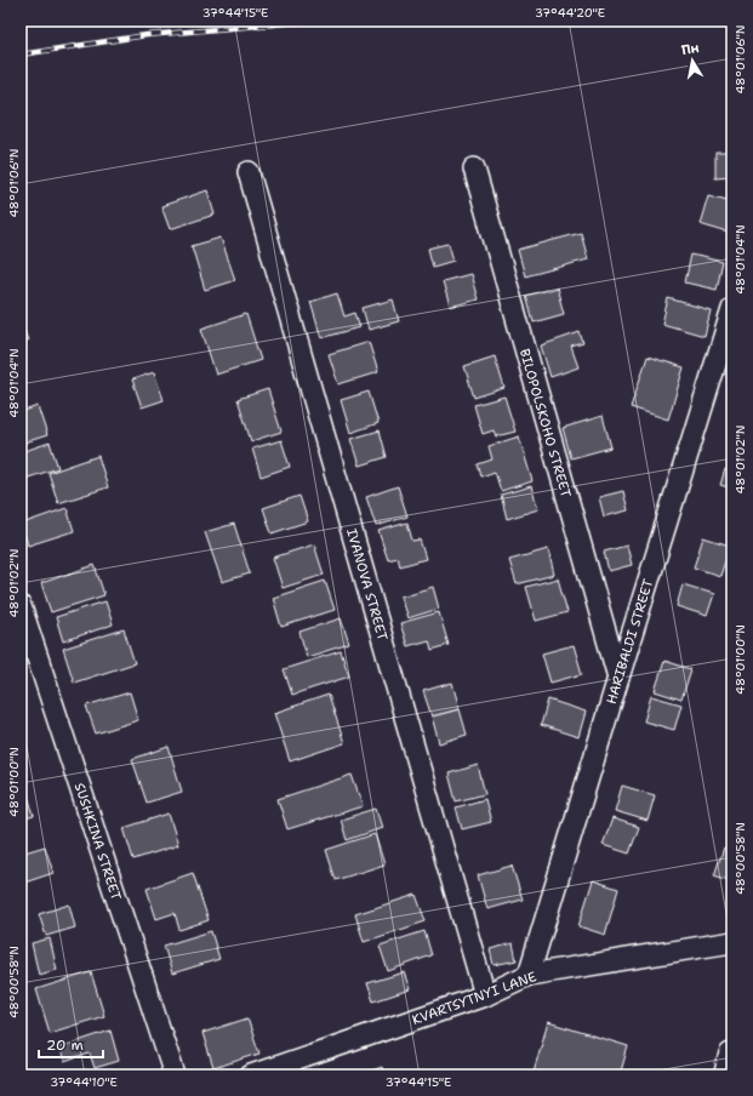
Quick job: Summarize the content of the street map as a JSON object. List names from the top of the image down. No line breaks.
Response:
{"streets":{"street":["BILOPOLSKOHO STREET","IVANOVA STREET","HARIBALDI STREET","SUSHKINA STREET","KVARTSYTNYI LANE"]},"crossings":[["BILOPOLSKOHO STREET","HARIBALDI STREET"],["IVANOVA STREET","KVARTSYTNYI LANE"],["HARIBALDI STREET","KVARTSYTNYI LANE"]],"scale_bar":"20 m","north":"top","coordinates":["37°44'15\"E","37°44'20\"E","48°01'06\"N","48°01'04\"N","48°01'02\"N","48°01'00\"N","48°00'58\"N","37°44'10\"E"]}
